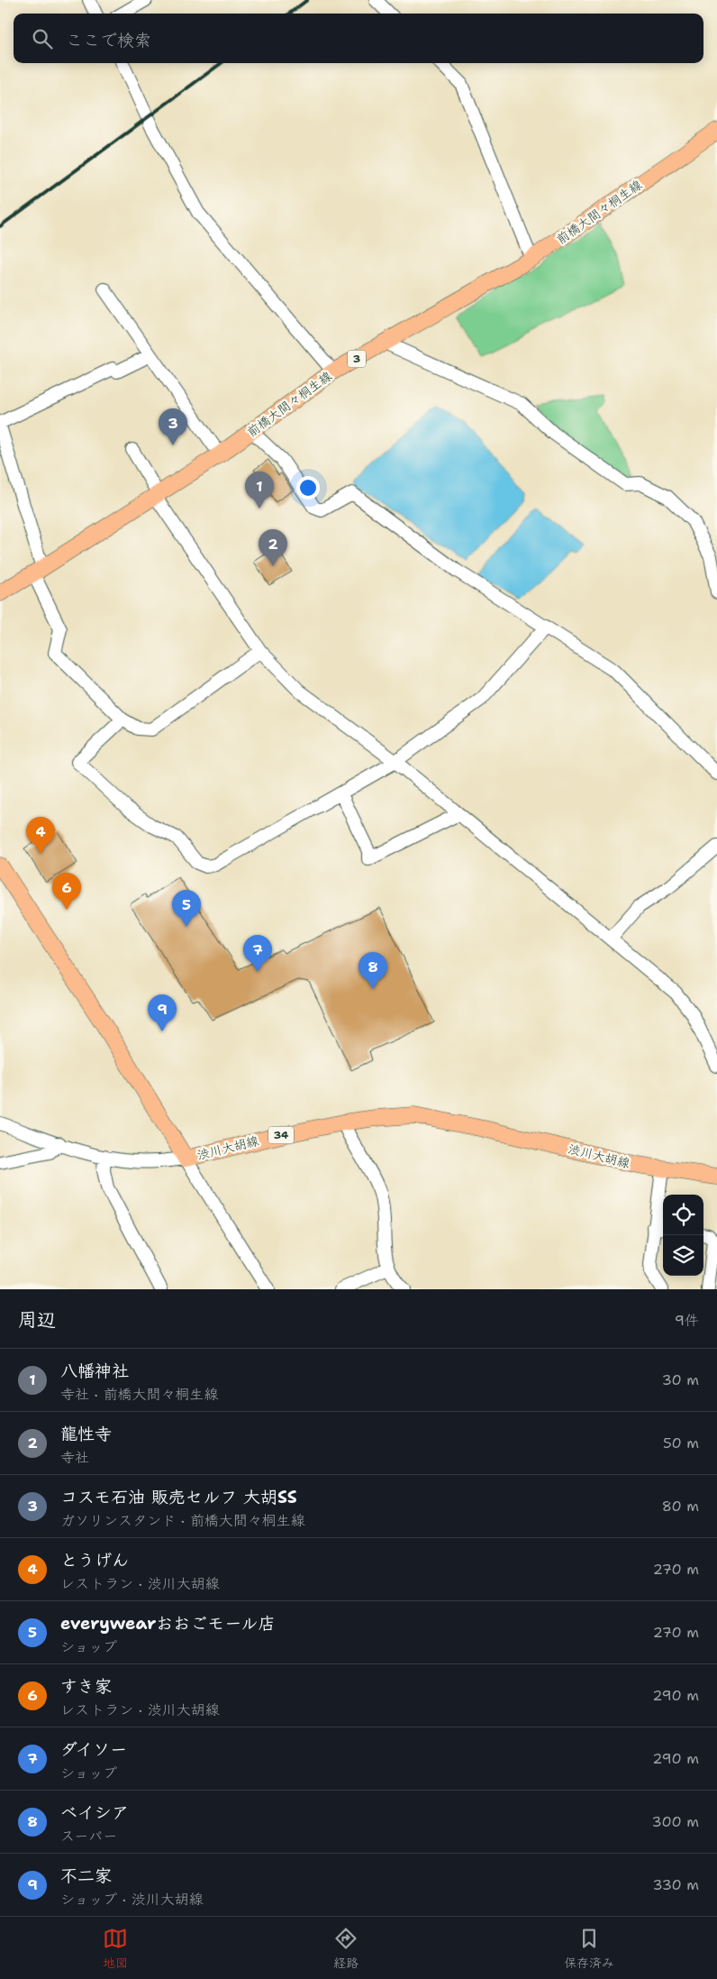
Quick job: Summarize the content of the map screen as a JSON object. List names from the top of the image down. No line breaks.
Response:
{"streets":{"main road":["前橋大間々桐生線","3","34","渋川大胡線"]},"page":{"search":"ここで検索","pins":["3","1","2","4","6","5","7","8","9"],"heading":["周辺","9件"],"list":[{"mark":"1","name":"八幡神社","note":"寺社 · 前橋大間々桐生線","value":"30 m"},{"mark":"2","name":"龍性寺","note":"寺社","value":"50 m"},{"mark":"3","name":"コスモ石油 販売セルフ 大胡SS","note":"ガソリンスタンド · 前橋大間々桐生線","value":"80 m"},{"mark":"4","name":"とうげん","note":"レストラン · 渋川大胡線","value":"270 m"},{"mark":"5","name":"everywearおおごモール店","note":"ショップ","value":"270 m"},{"mark":"6","name":"すき家","note":"レストラン · 渋川大胡線","value":"290 m"},{"mark":"7","name":"ダイソー","note":"ショップ","value":"290 m"},{"mark":"8","name":"ベイシア","note":"スーパー","value":"300 m"},{"mark":"9","name":"不二家","note":"ショップ · 渋川大胡線","value":"330 m"}],"nav":["地図","経路","保存済み"]}}
